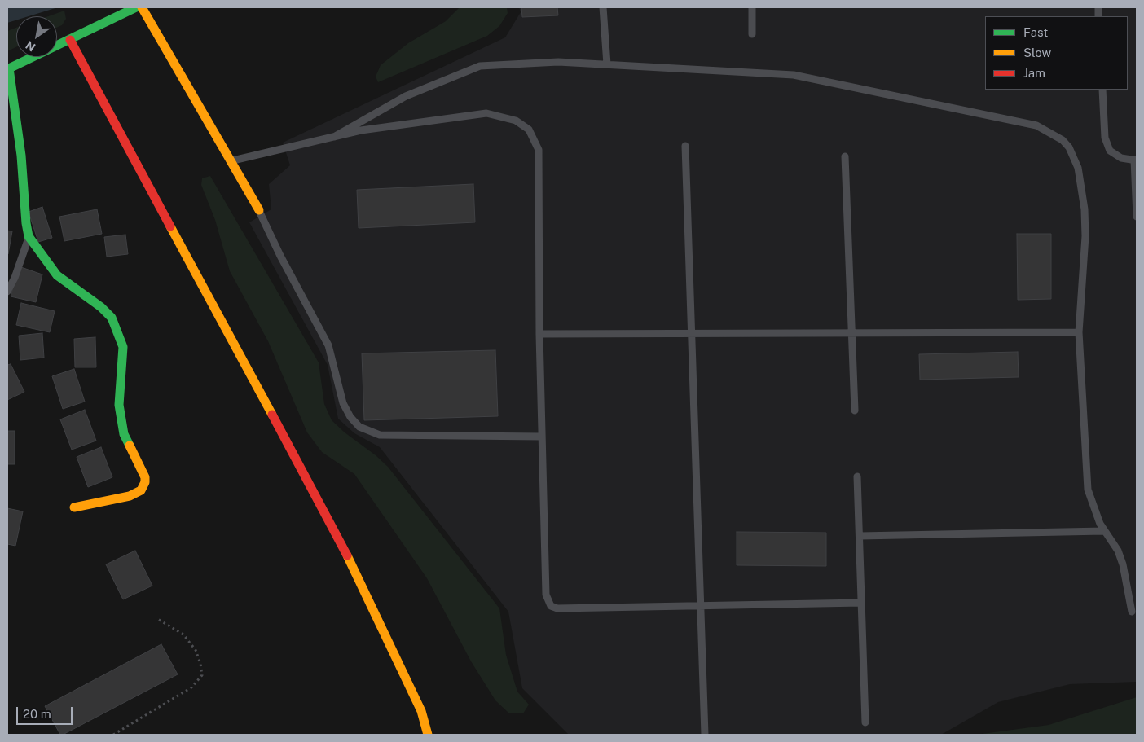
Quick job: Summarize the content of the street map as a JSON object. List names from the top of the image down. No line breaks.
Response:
{"legend":["Fast","Slow","Jam"],"scale_bar":"20 m","north":"bottom left"}
